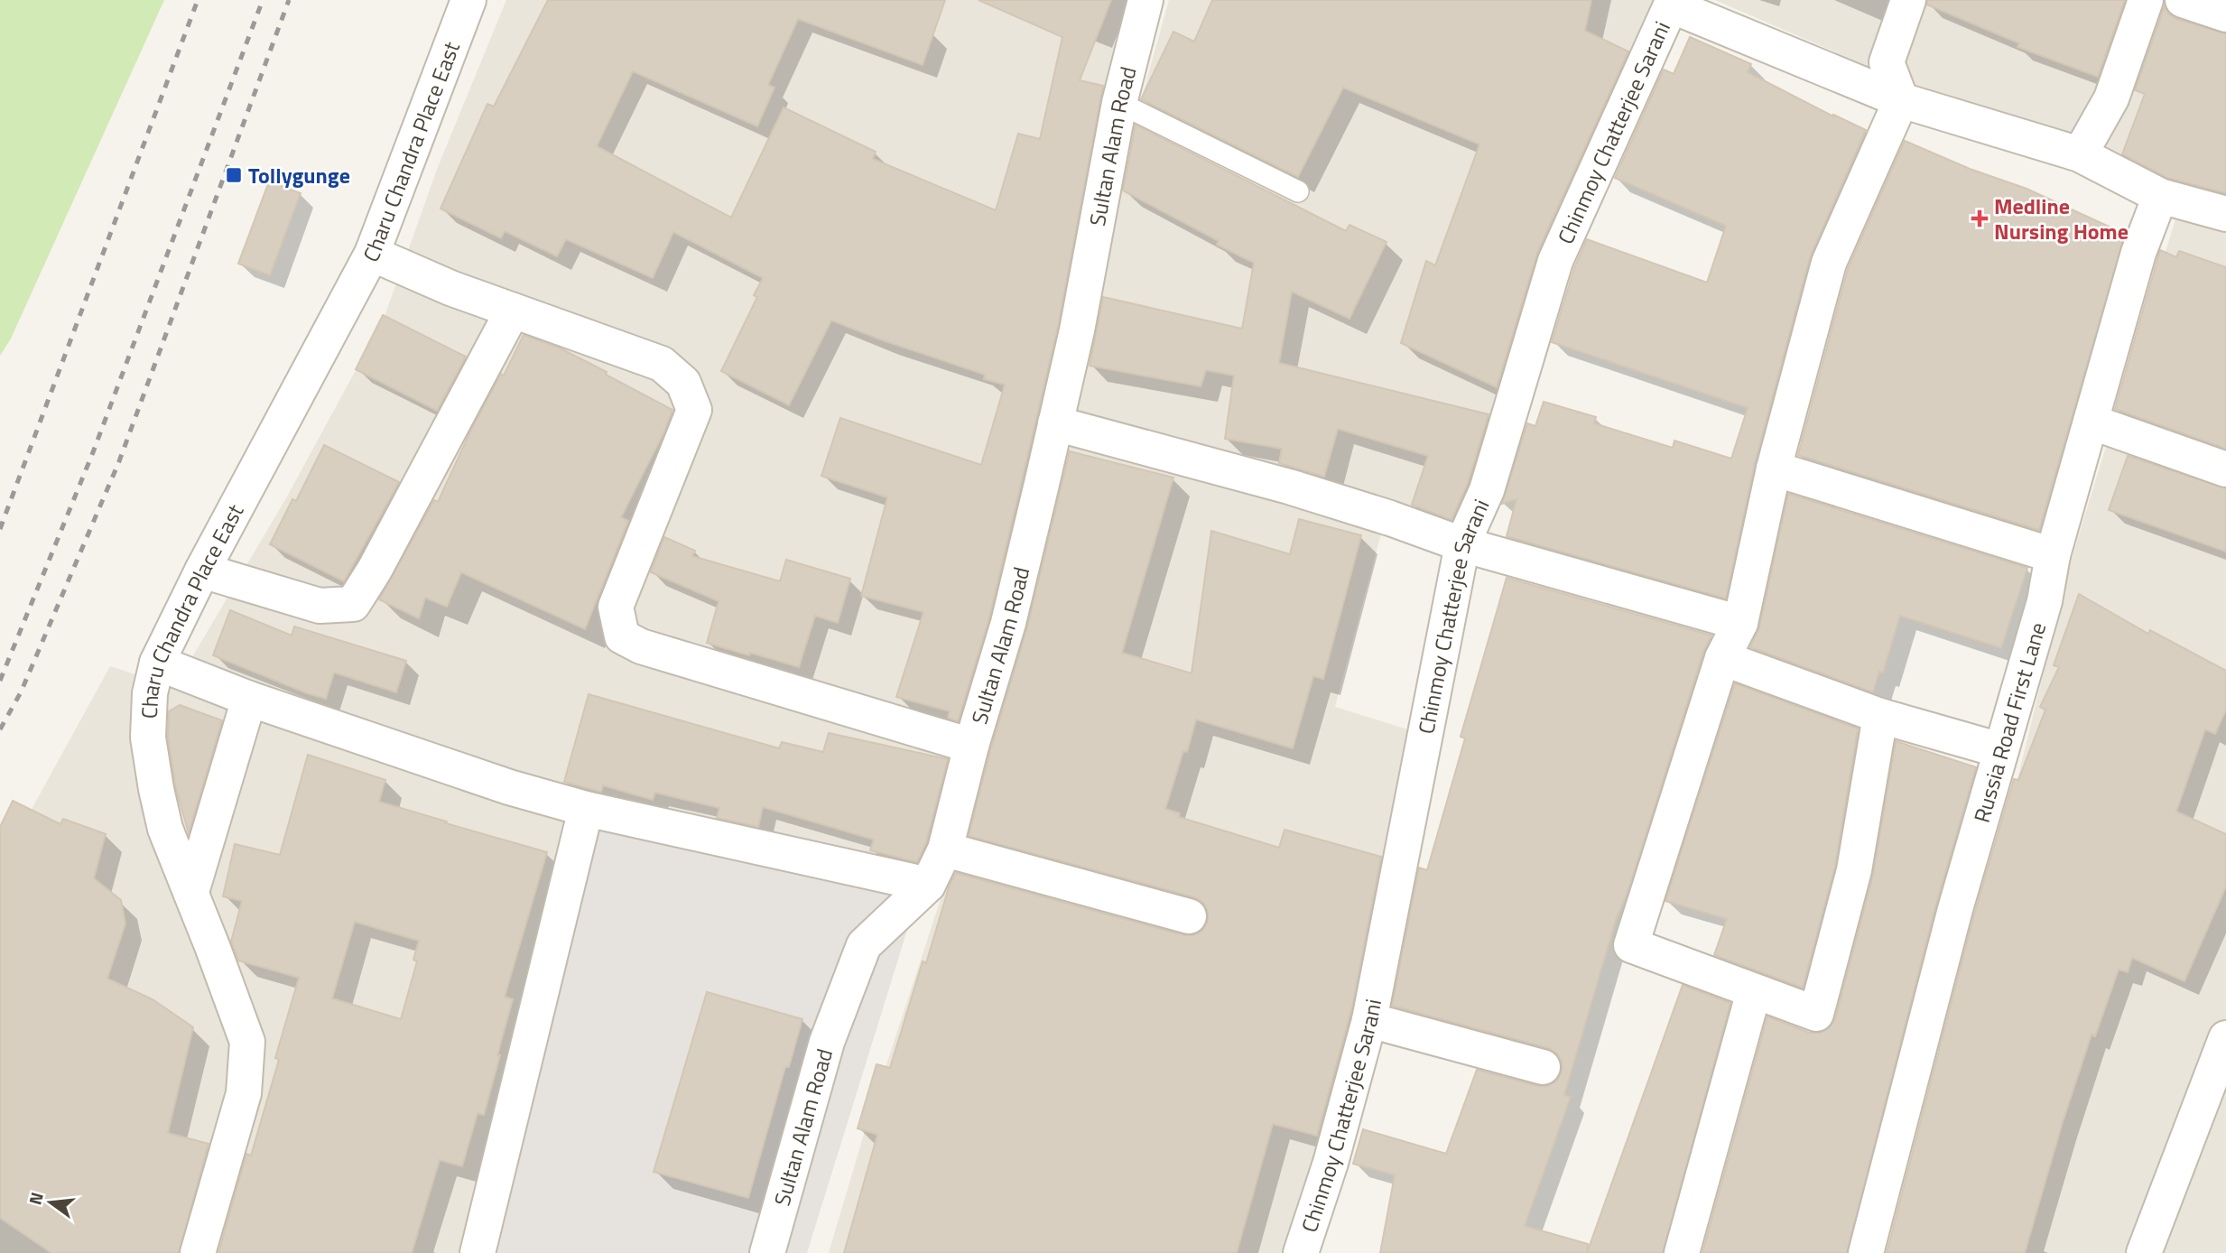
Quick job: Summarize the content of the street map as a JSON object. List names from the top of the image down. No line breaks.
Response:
{"streets":{"street":["Chinmoy Chatterjee Sarani","Sultan Alam Road","Charu Chandra Place East","Russia Road First Lane"]},"places":{"transit":["Tollygunge"],"health":["Medline Nursing Home"]},"north":"left"}
